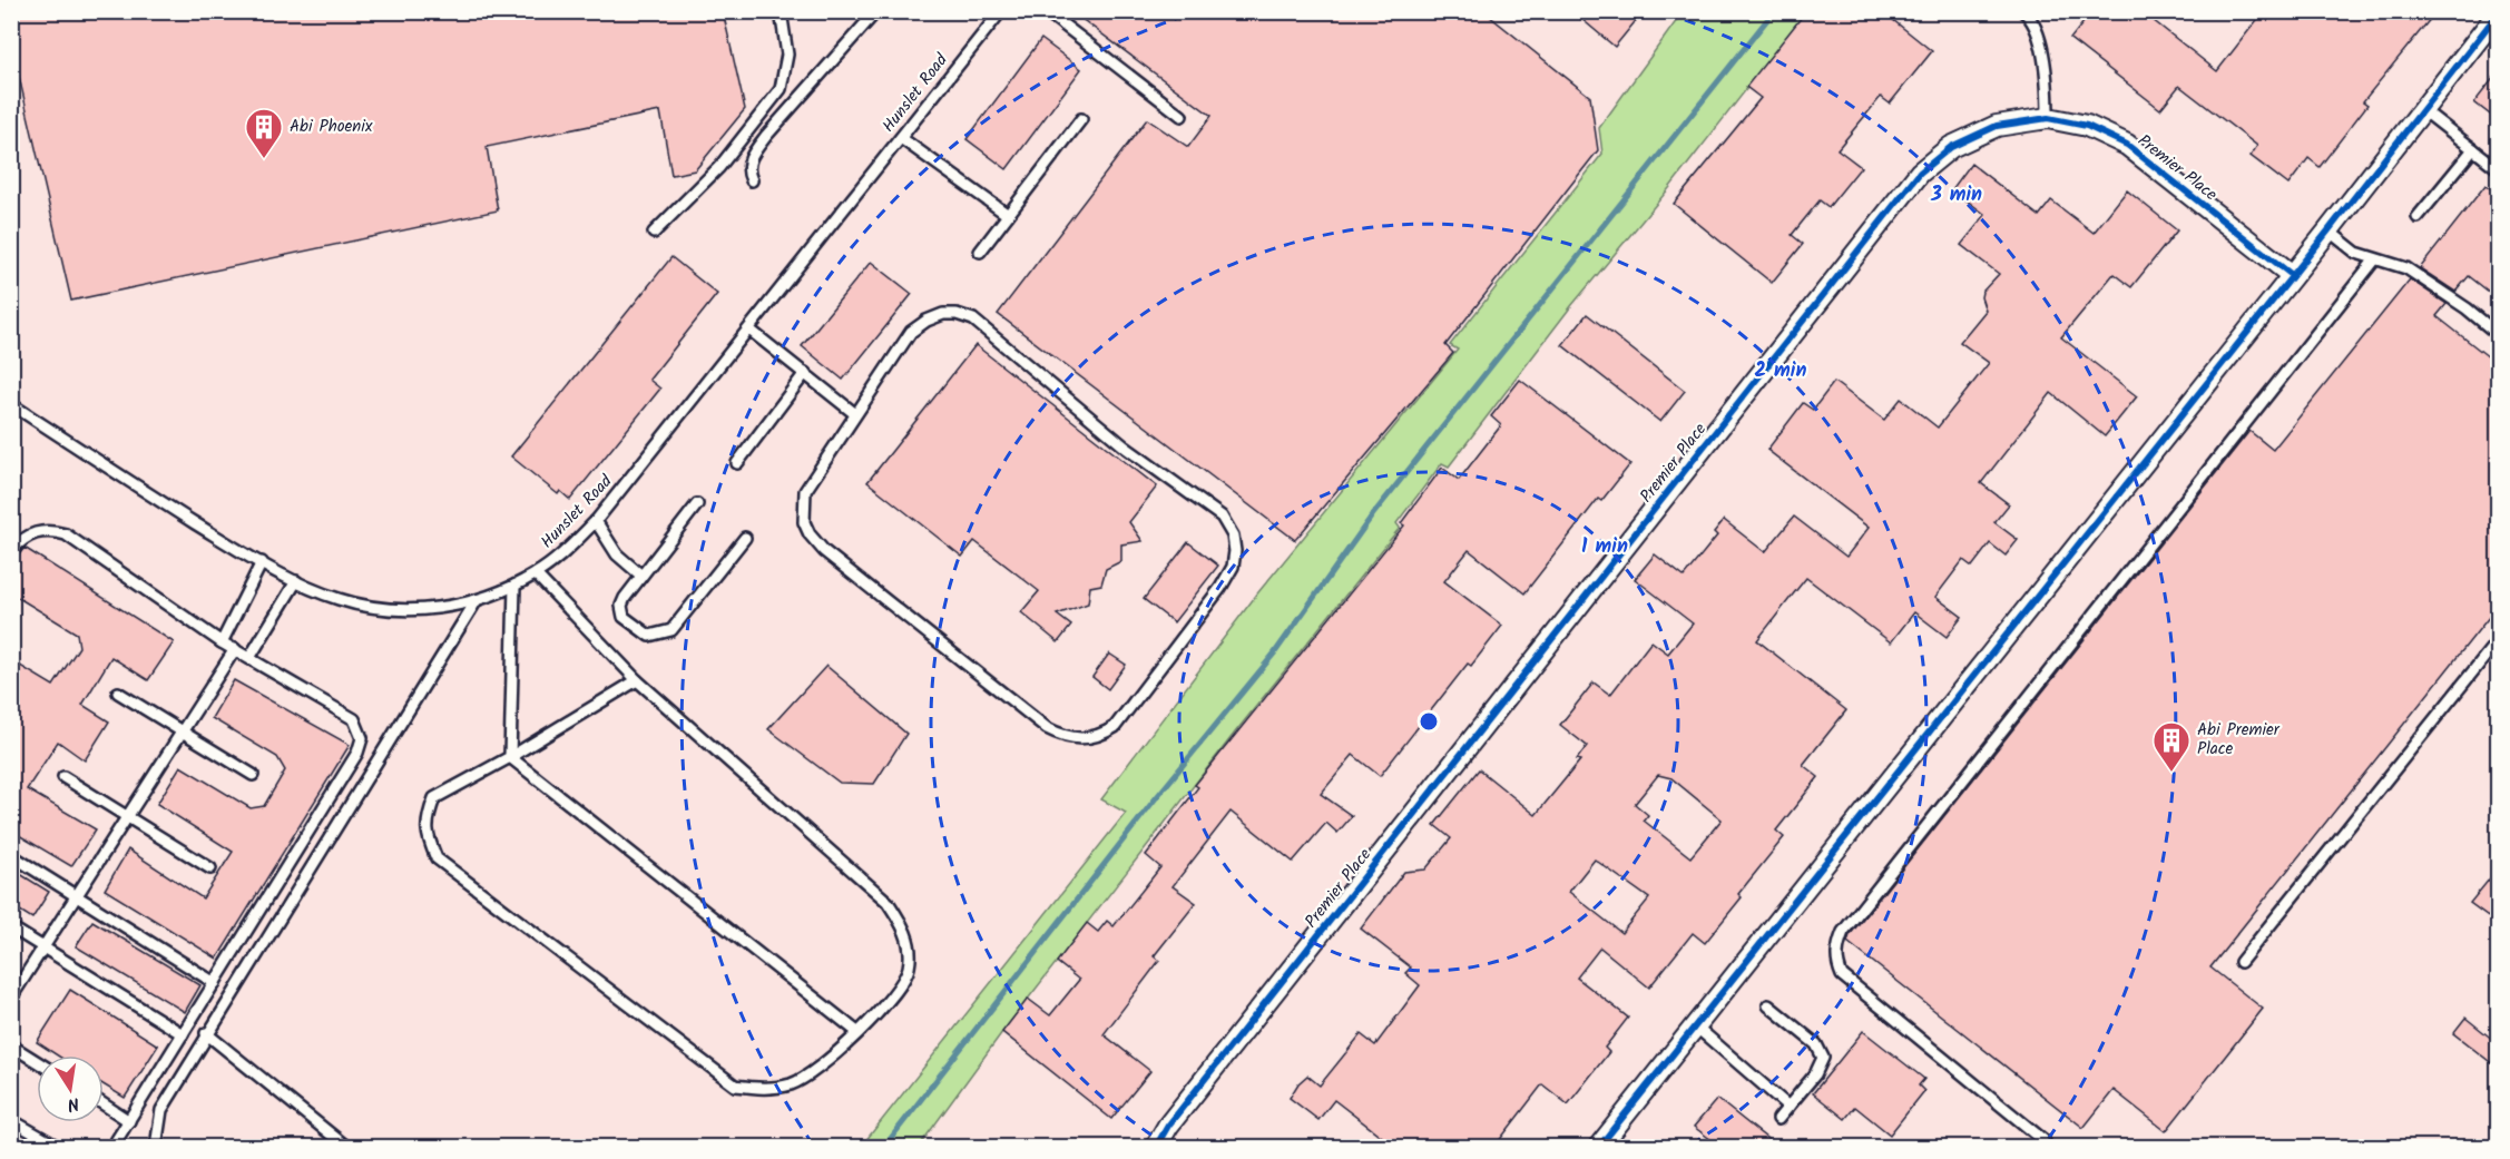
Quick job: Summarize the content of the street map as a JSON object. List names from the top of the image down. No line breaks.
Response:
{"streets":{"street":["Premier Place"],"lane":["Hunslet Road"]},"places":{"building":["Abi Phoenix","Abi Premier Place"]},"north":"bottom","rings":["3 min","2 min","1 min"]}
